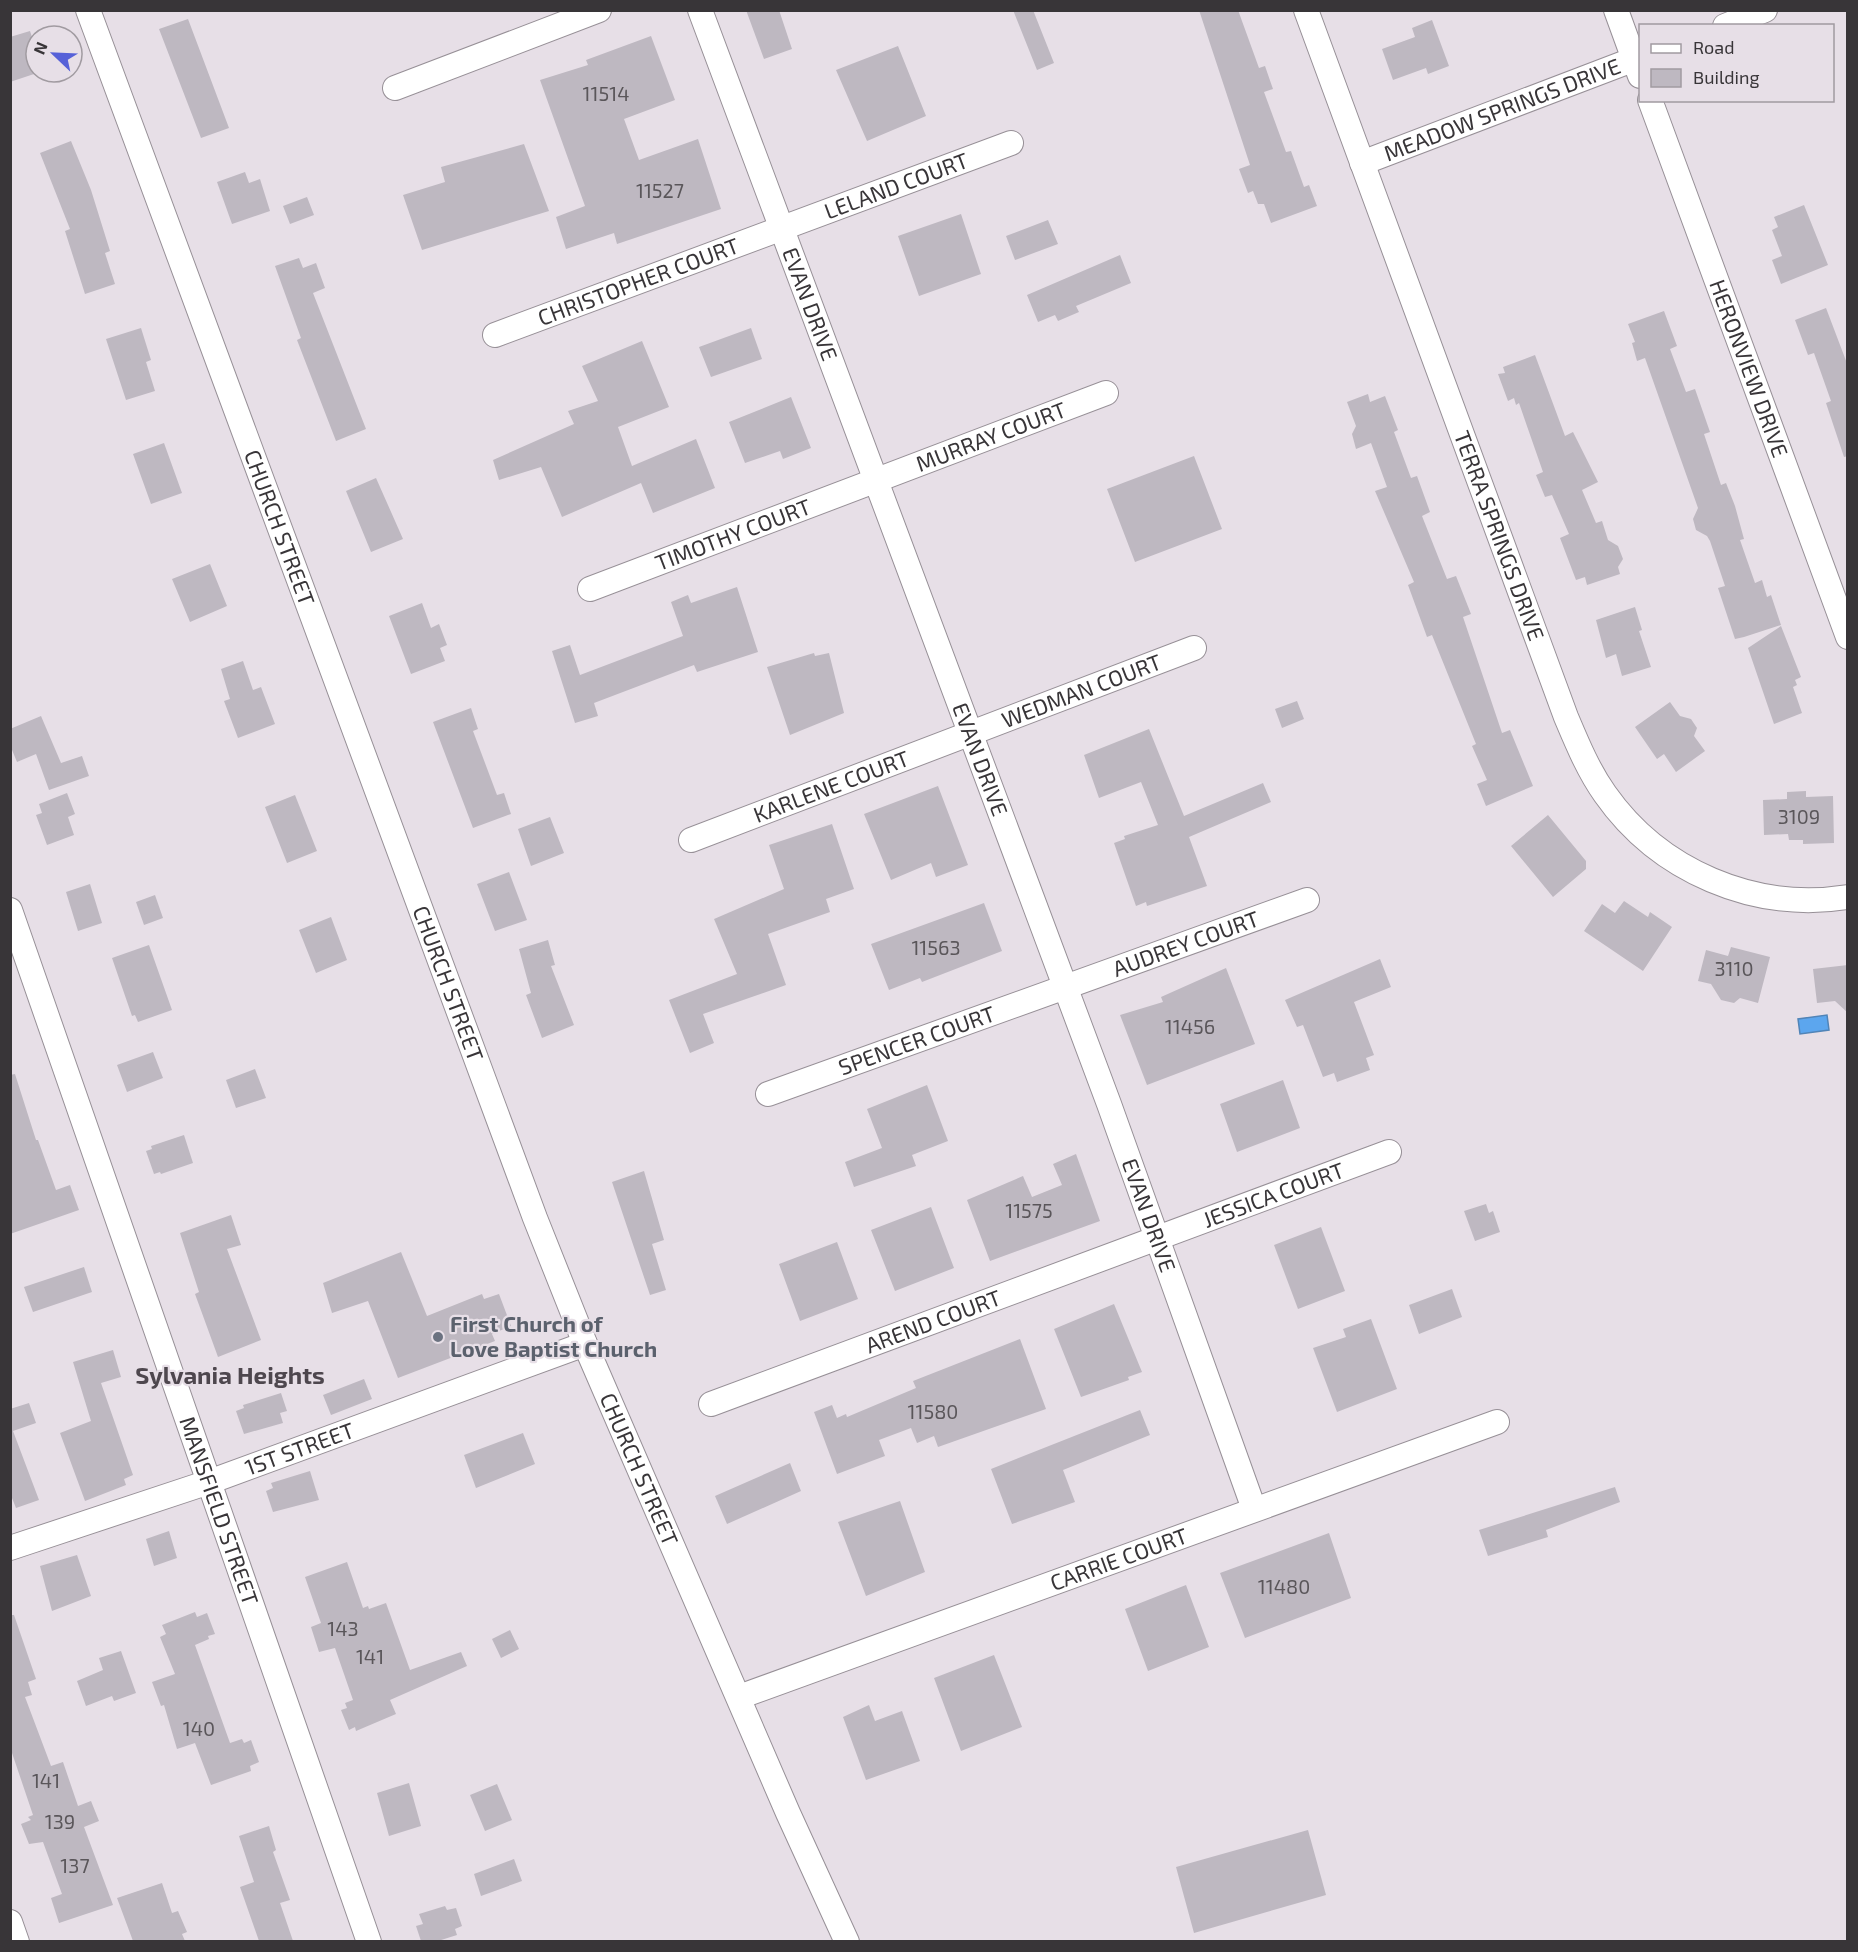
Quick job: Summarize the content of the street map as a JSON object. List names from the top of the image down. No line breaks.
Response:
{"streets":{"street":["MEADOW SPRINGS DRIVE","LELAND COURT","CHRISTOPHER COURT","EVAN DRIVE","HERONVIEW DRIVE","MURRAY COURT","CHURCH STREET","TIMOTHY COURT","TERRA SPRINGS DRIVE","WEDMAN COURT","KARLENE COURT","AUDREY COURT","SPENCER COURT","JESSICA COURT","AREND COURT","1ST STREET","MANSFIELD STREET","CARRIE COURT"]},"crossings":[["MEADOW SPRINGS DRIVE","TERRA SPRINGS DRIVE"],["LELAND COURT","CHRISTOPHER COURT"],["LELAND COURT","EVAN DRIVE"],["CHRISTOPHER COURT","EVAN DRIVE"],["EVAN DRIVE","MURRAY COURT"],["EVAN DRIVE","TIMOTHY COURT"],["EVAN DRIVE","WEDMAN COURT"],["EVAN DRIVE","KARLENE COURT"],["EVAN DRIVE","AUDREY COURT"],["EVAN DRIVE","SPENCER COURT"],["EVAN DRIVE","JESSICA COURT"],["EVAN DRIVE","AREND COURT"],["EVAN DRIVE","CARRIE COURT"],["MURRAY COURT","TIMOTHY COURT"],["CHURCH STREET","1ST STREET"],["CHURCH STREET","CARRIE COURT"],["WEDMAN COURT","KARLENE COURT"],["AUDREY COURT","SPENCER COURT"],["JESSICA COURT","AREND COURT"],["1ST STREET","MANSFIELD STREET"]],"districts":["Sylvania Heights"],"places":["First Church of Love Baptist Church"],"house_numbers":["11514","11527","3109","11563","3110","11456","11575","11580","11480","143","141","140","141","139","137"],"legend":["Road","Building"],"north":"top left"}
